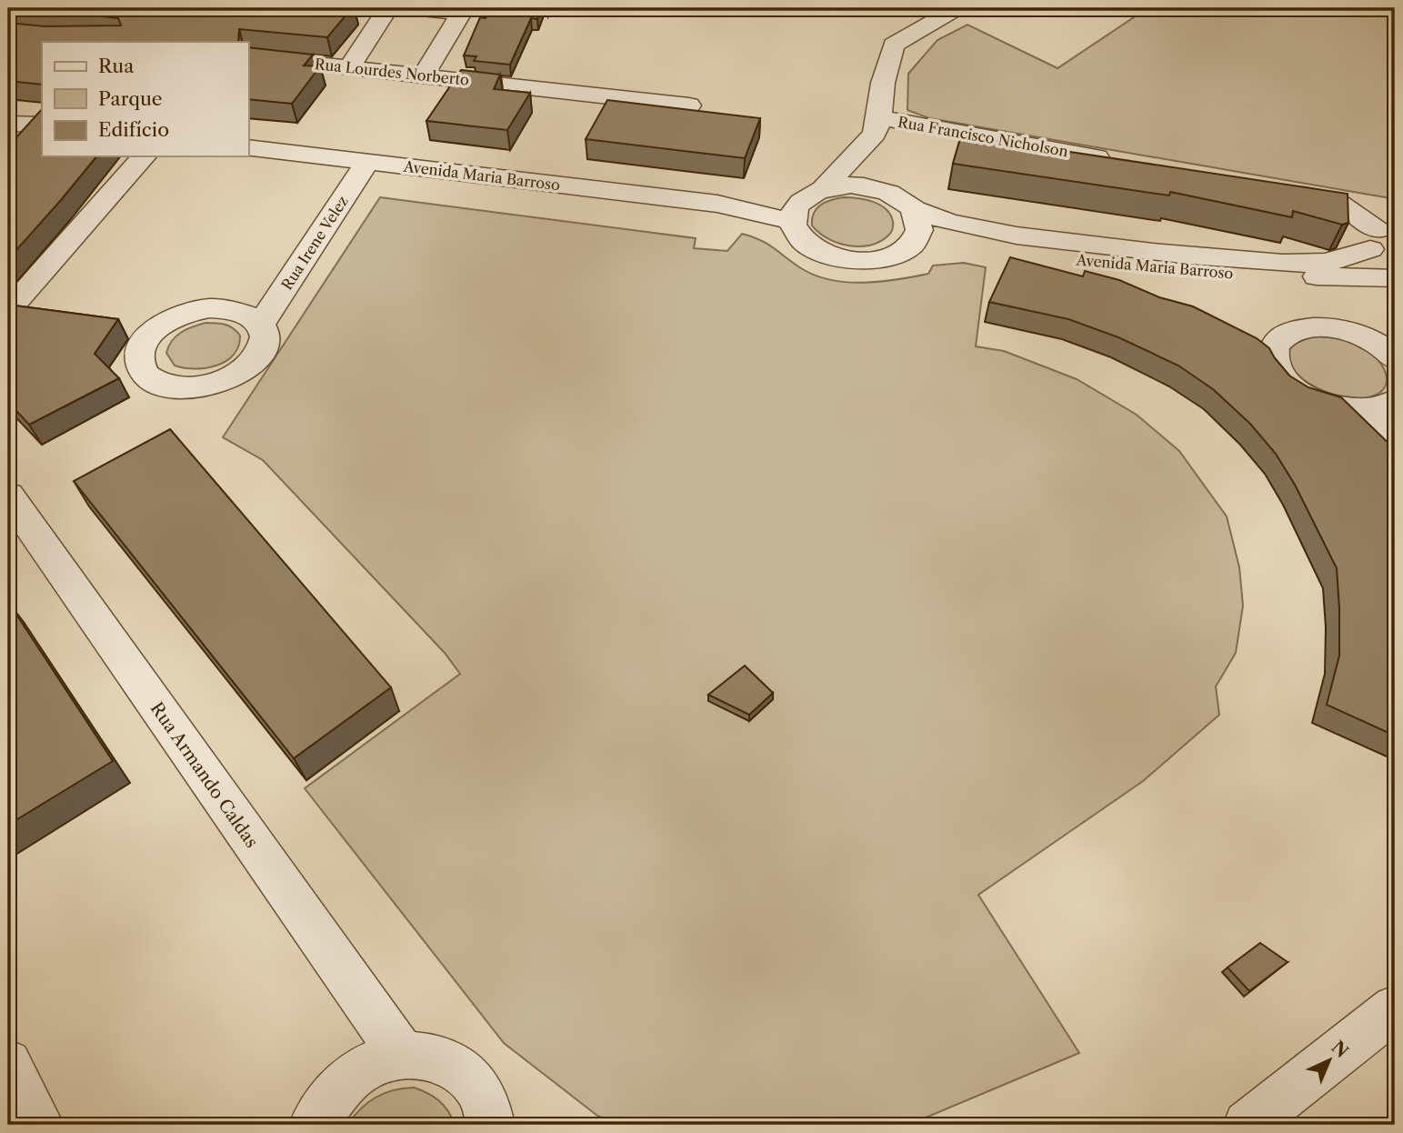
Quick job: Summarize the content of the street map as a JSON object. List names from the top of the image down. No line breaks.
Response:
{"streets":{"street":["Rua Lourdes Norberto","Rua Francisco Nicholson","Avenida Maria Barroso","Rua Irene Velez","Rua Armando Caldas"]},"crossings":[["Avenida Maria Barroso","Rua Irene Velez"]],"legend":["Rua","Parque","Edifício"],"north":"top right"}
